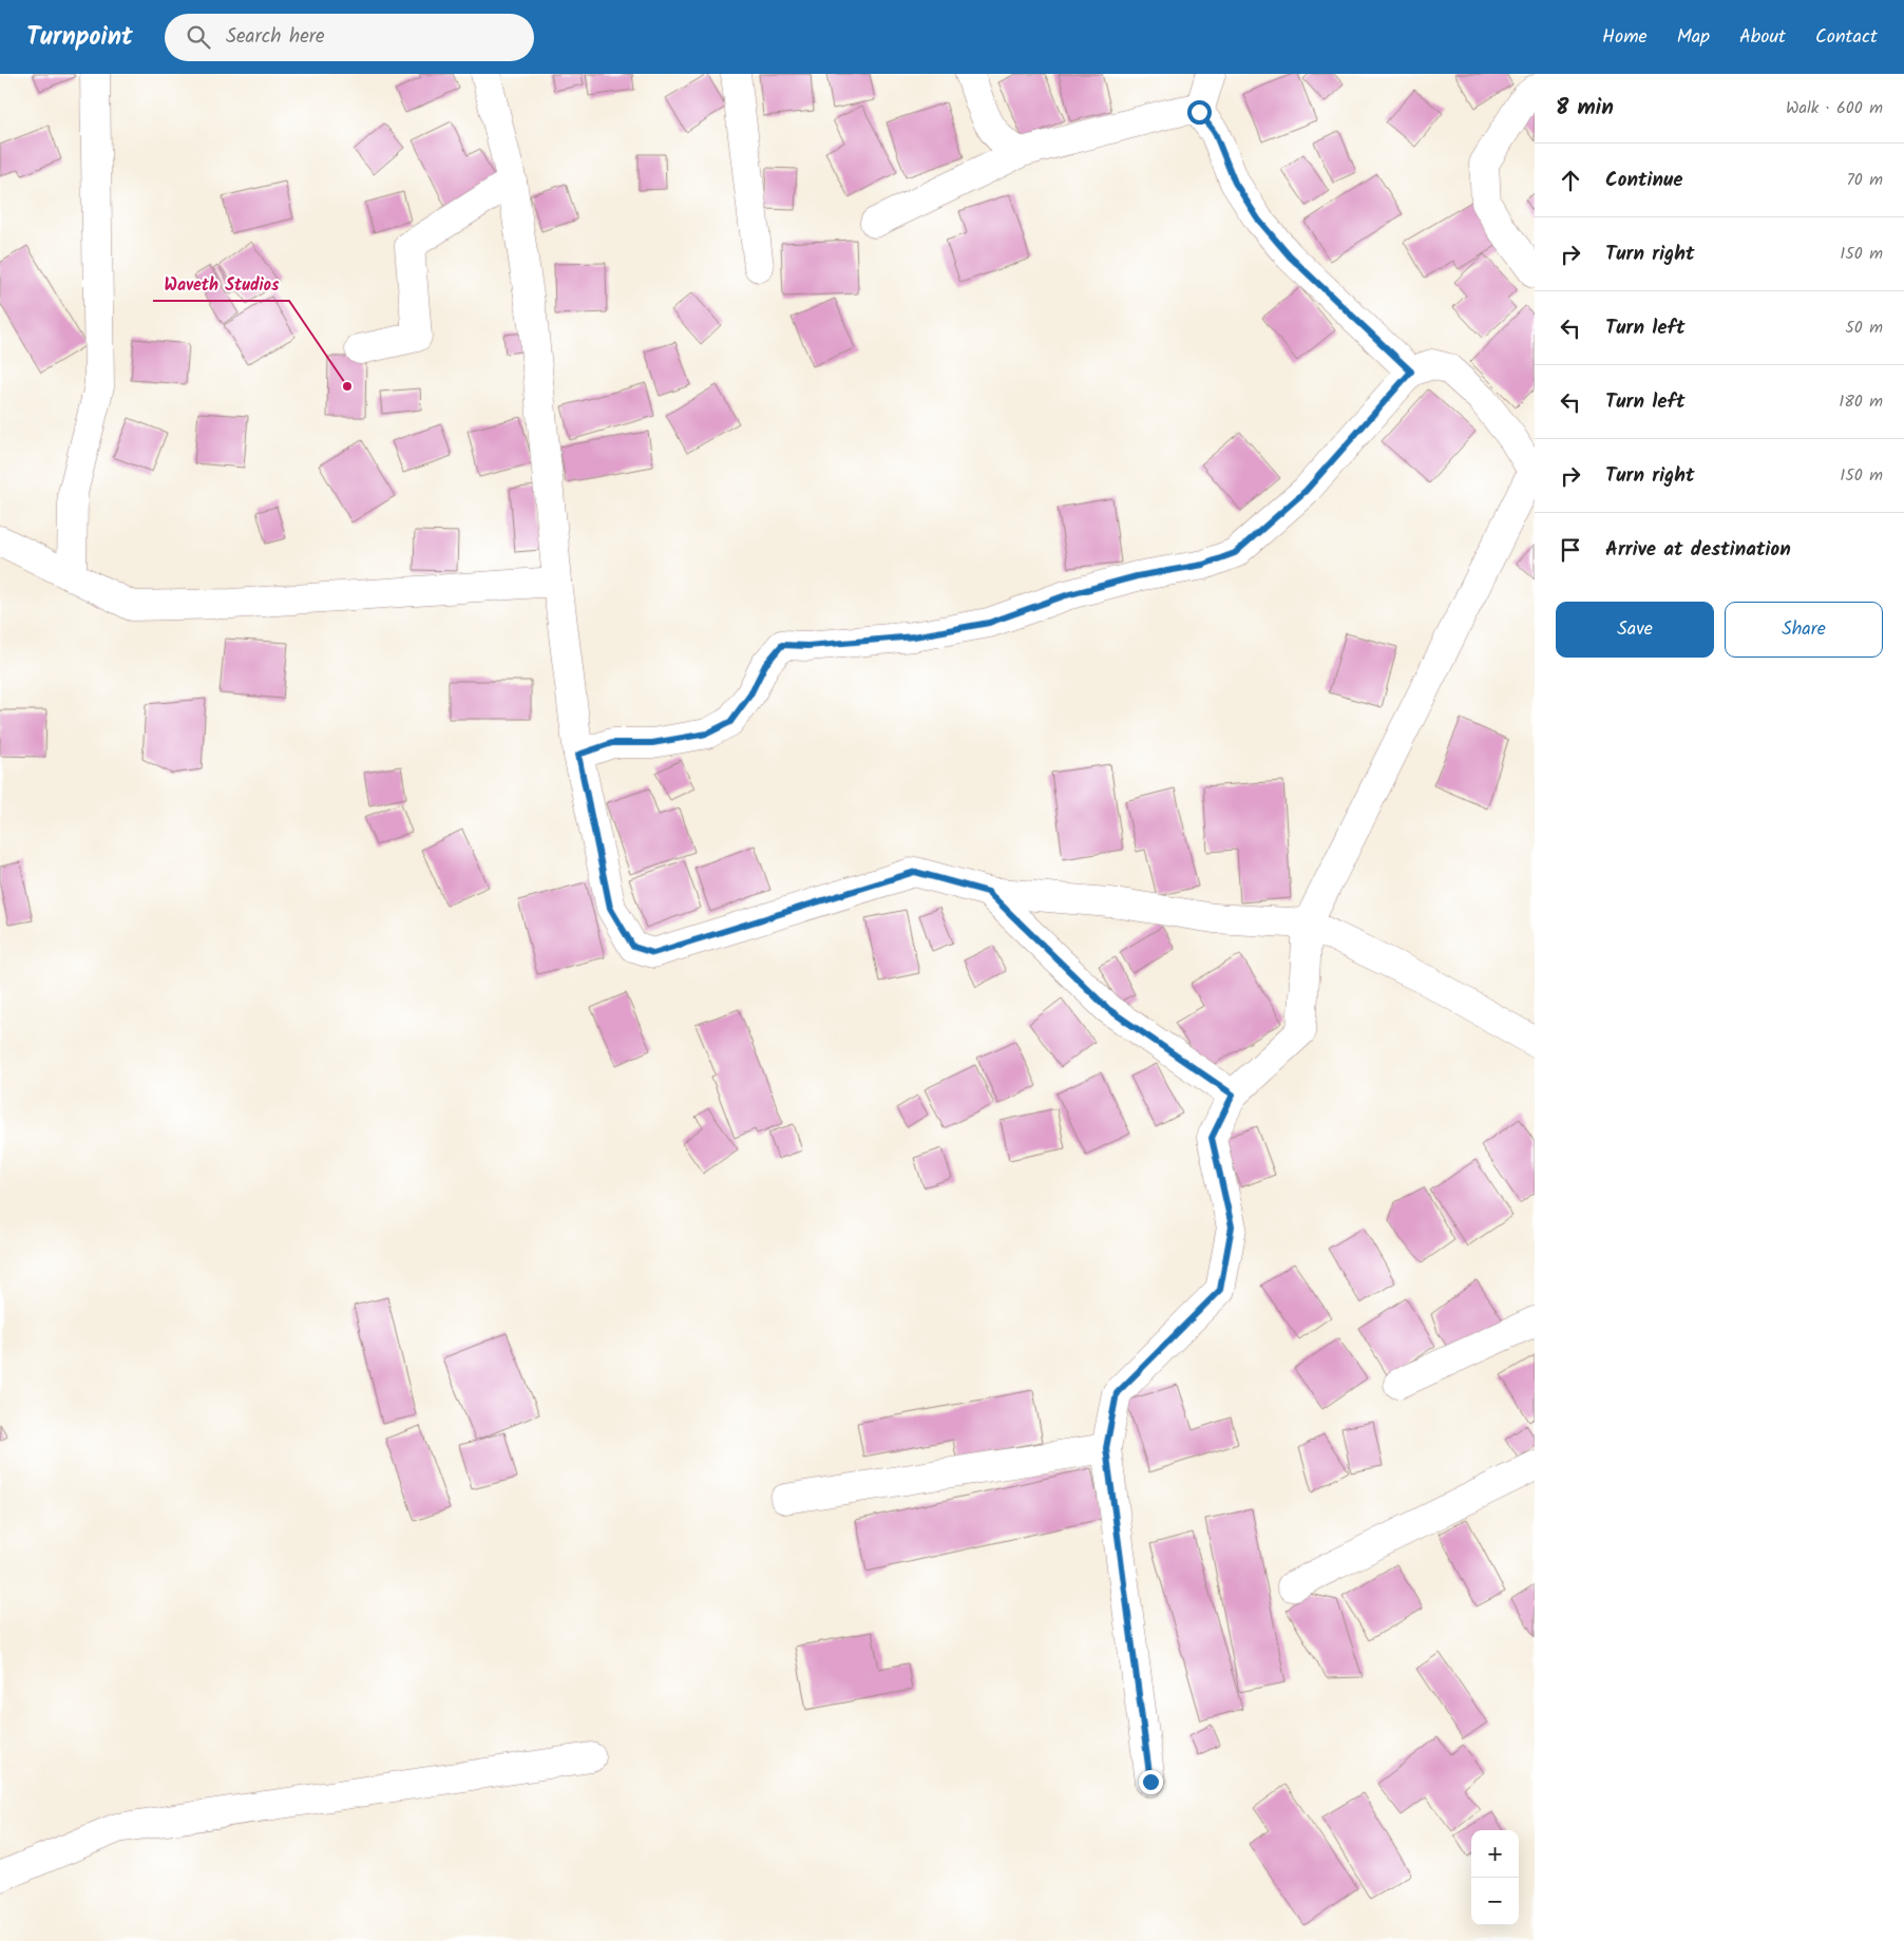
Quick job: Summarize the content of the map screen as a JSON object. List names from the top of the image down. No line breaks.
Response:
{"places":["Waveth Studios"],"page":{"header":"Turnpoint","search":"Search here","nav":["Home","Map","About","Contact"],"heading":["8 min","Walk · 600 m"],"list":[["Continue","70 m"],["Turn right","150 m"],["Turn left","50 m"],["Turn left","180 m"],["Turn right","150 m"],"Arrive at destination"],"buttons":["Save","Share"],"map_buttons":["+","−"]}}
